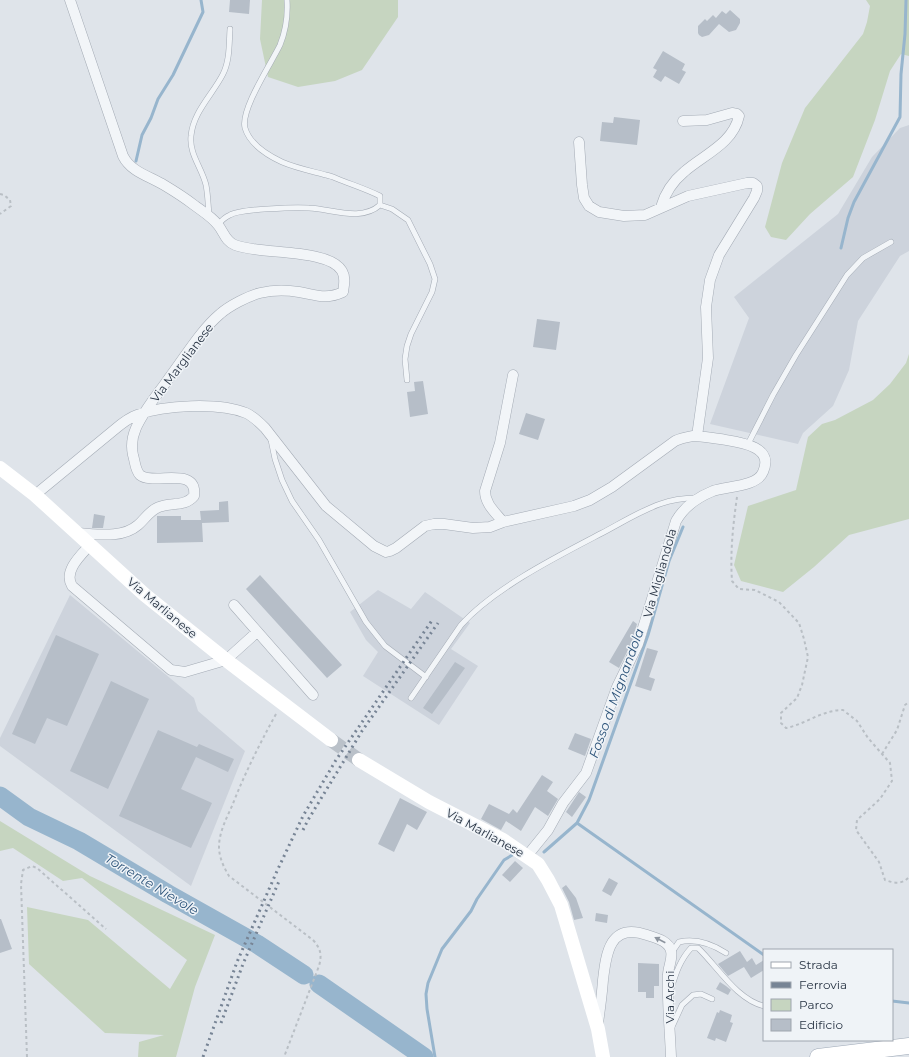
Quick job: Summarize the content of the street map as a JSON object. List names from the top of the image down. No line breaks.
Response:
{"streets":{"street":["Via Marglianese","Via Migliandola","Via Marlianese","Via Archi"]},"crossings":[["Via Marglianese","Via Marlianese"],["Via Migliandola","Via Marlianese"]],"water":["Fosso di Mignandola","Torrente Nievole"],"legend":["Strada","Ferrovia","Parco","Edificio"]}
